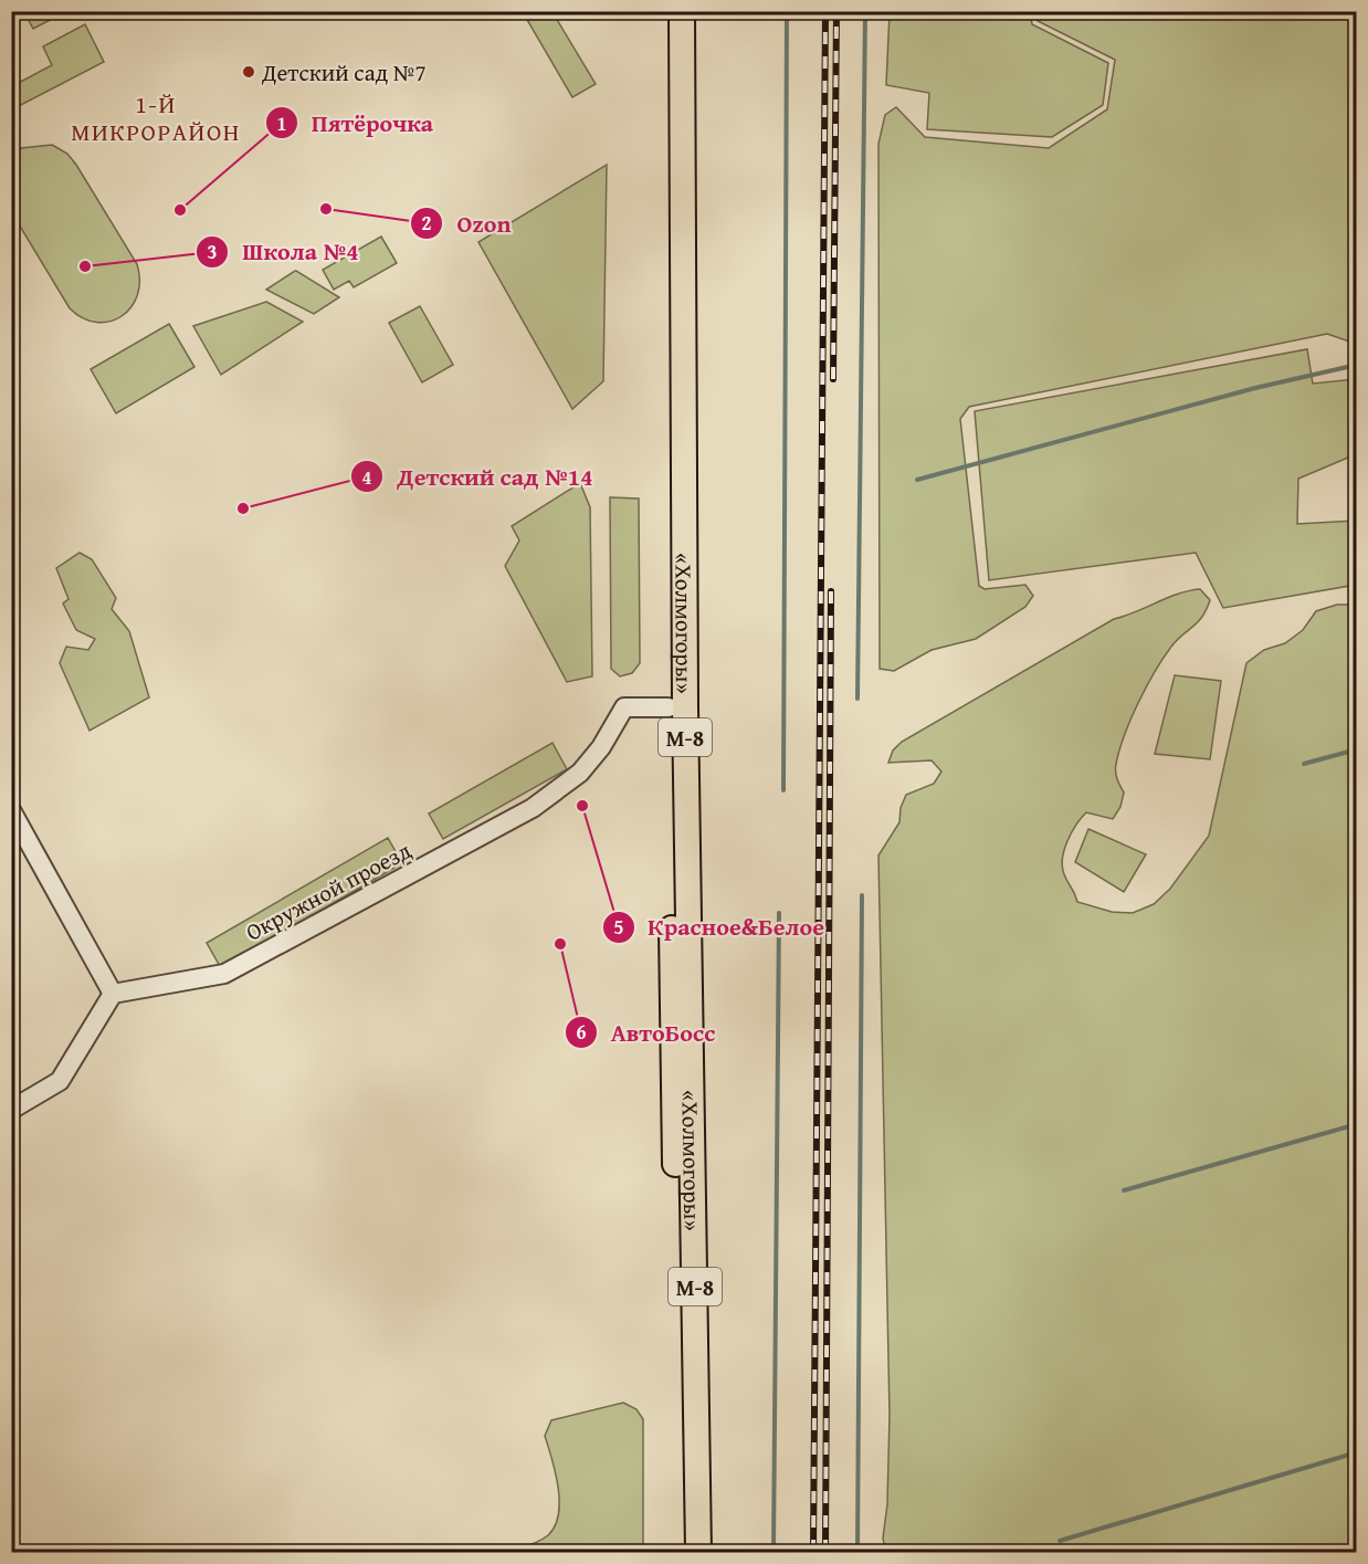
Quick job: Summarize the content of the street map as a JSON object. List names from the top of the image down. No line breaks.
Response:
{"streets":{"highway":["«Холмогоры»","М-8"],"street":["Окружной проезд"]},"crossings":[["«Холмогоры»","Окружной проезд"]],"districts":["1-Й МИКРОРАЙОН"],"places":["Детский сад №7","Ozon","Пятёрочка","Школа №4","Детский сад №14","Красное&Белое","АвтоБосс"]}
